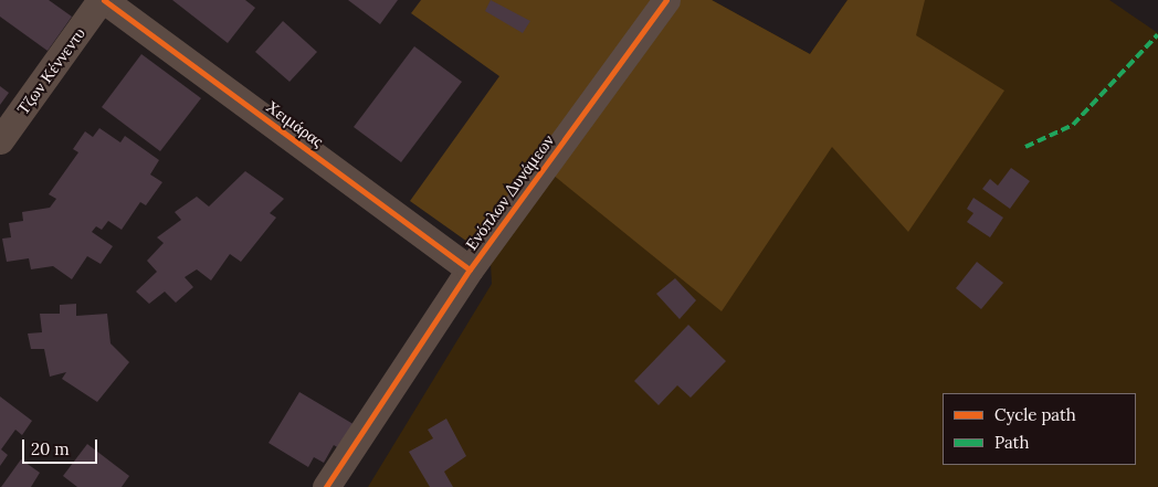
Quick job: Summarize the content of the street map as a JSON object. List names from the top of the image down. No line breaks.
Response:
{"streets":{"street":["Τζων Κέννεντυ","Χειμάρας","Ενόπλων Δυνάμεων"]},"crossings":[["Τζων Κέννεντυ","Χειμάρας"],["Χειμάρας","Ενόπλων Δυνάμεων"]],"legend":["Cycle path","Path"],"scale_bar":"20 m"}
